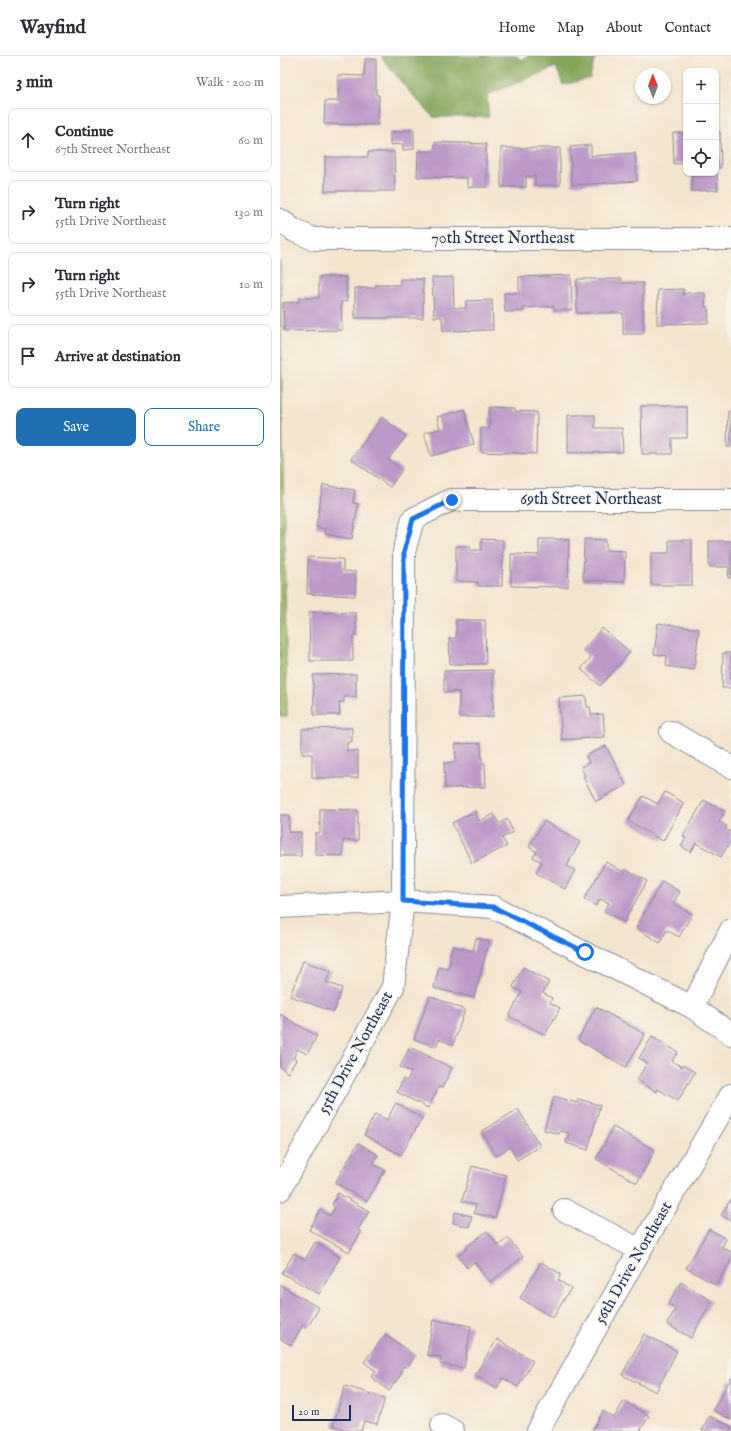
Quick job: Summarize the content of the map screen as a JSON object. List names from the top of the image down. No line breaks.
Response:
{"streets":{"street":["70th Street Northeast","69th Street Northeast","55th Drive Northeast","56th Drive Northeast"]},"crossings":[["69th Street Northeast","55th Drive Northeast"]],"scale_bar":"20 m","north":"top","page":{"header":"Wayfind","nav":["Home","Map","About","Contact"],"heading":["3 min","Walk · 200 m"],"map_buttons":["+","−"],"list":[["Continue","67th Street Northeast","60 m"],["Turn right","55th Drive Northeast","130 m"],["Turn right","55th Drive Northeast","10 m"],"Arrive at destination"],"buttons":["Save","Share"],"scale":"20 m"}}
